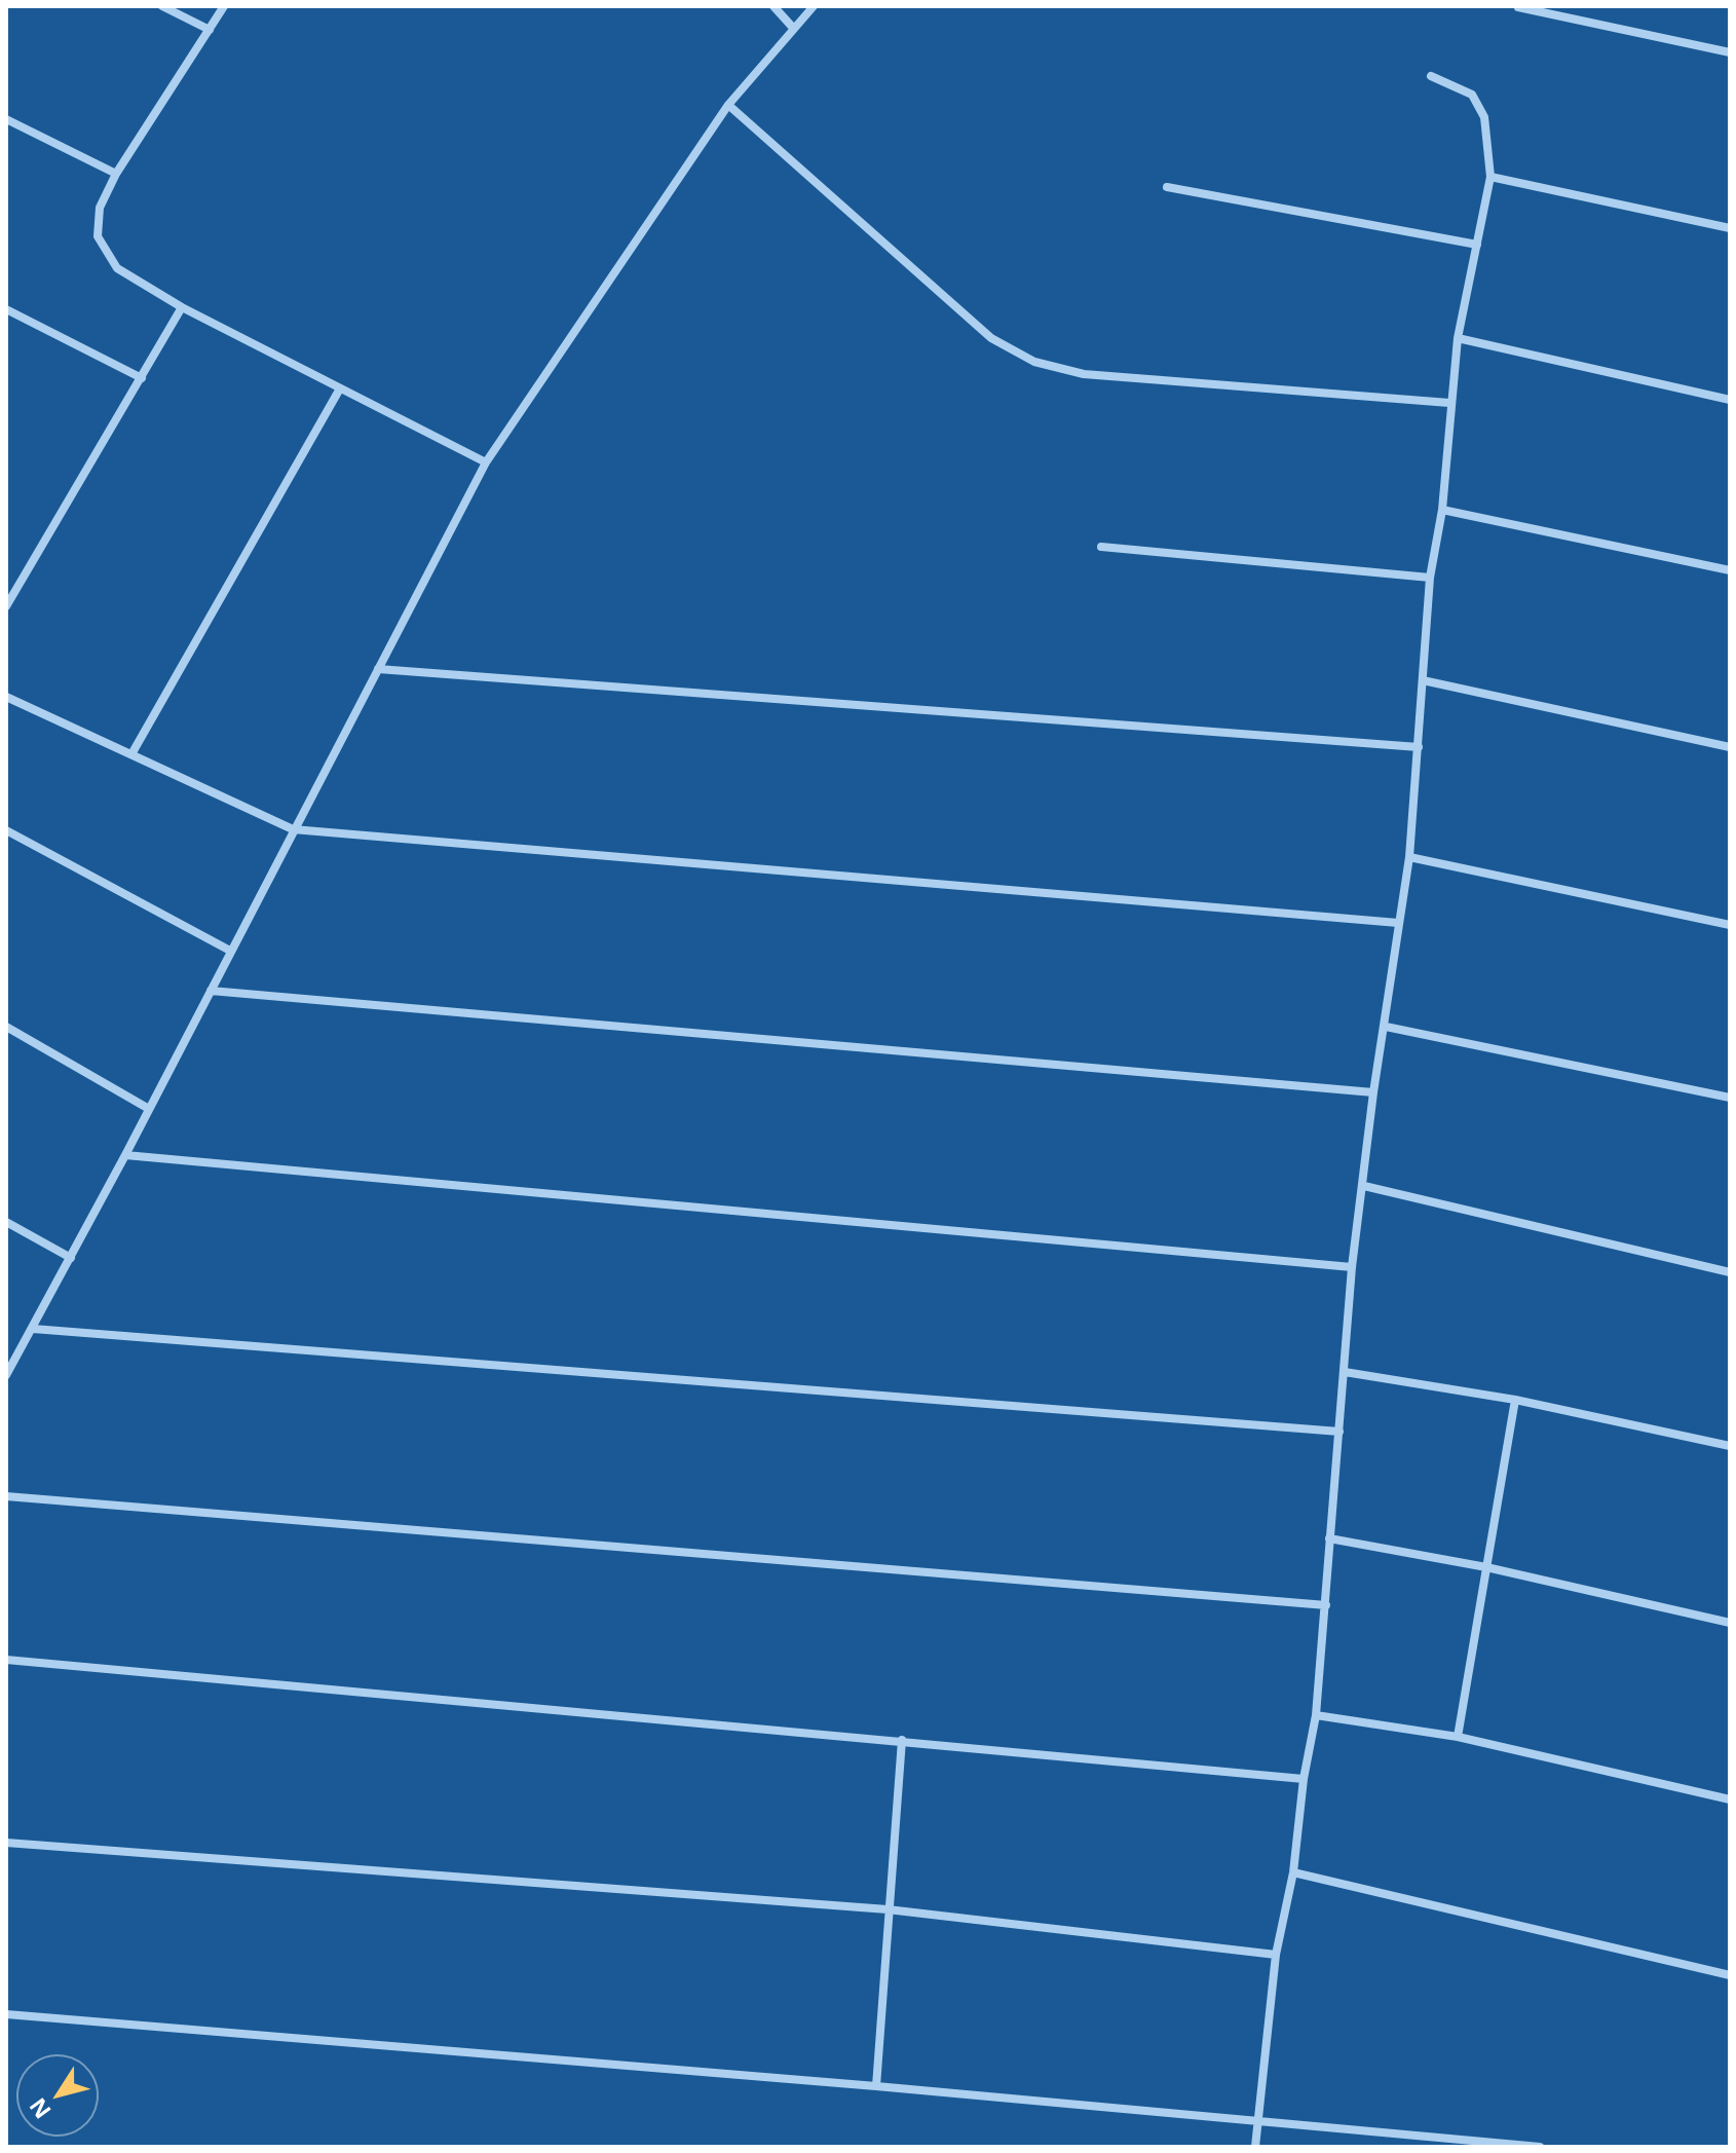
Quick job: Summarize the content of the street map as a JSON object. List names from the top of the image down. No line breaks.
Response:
{"north":"bottom left"}
